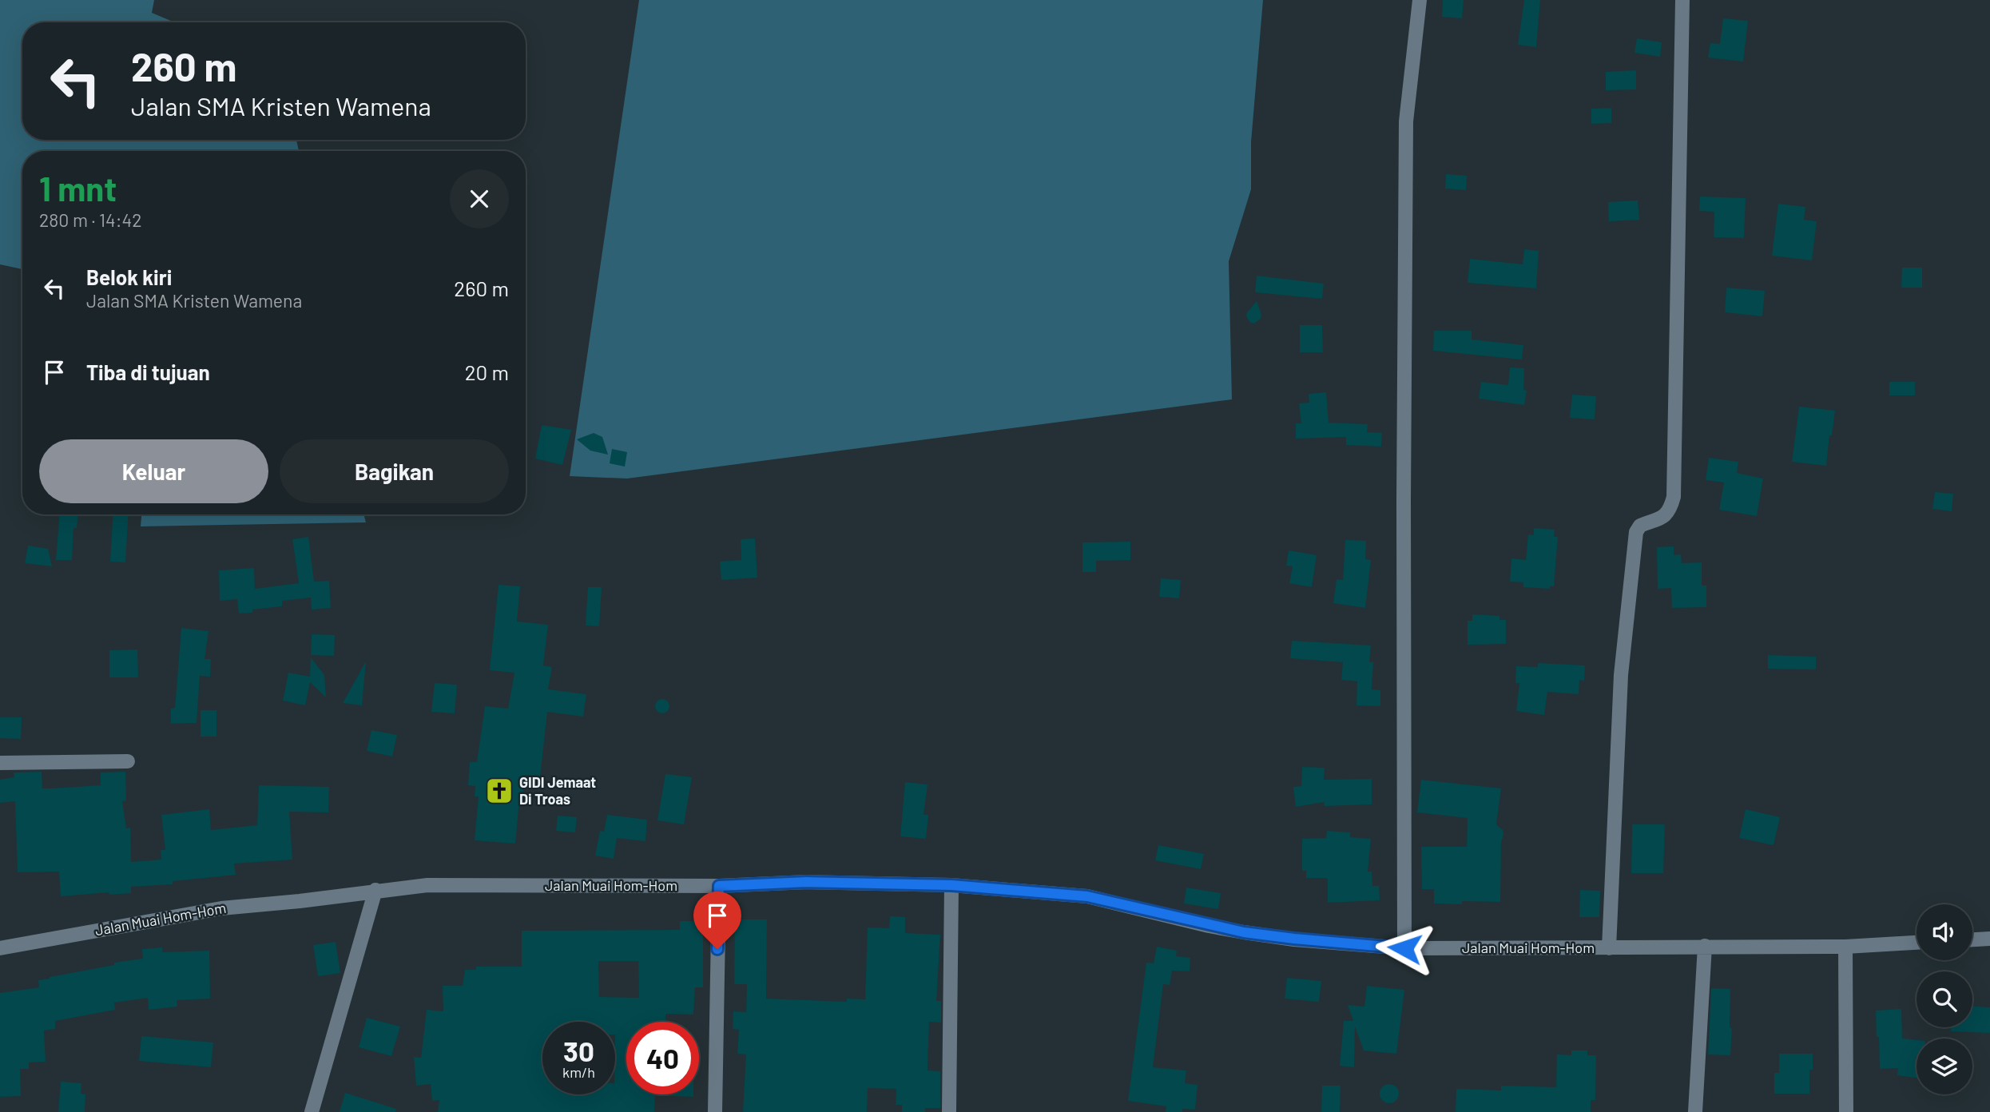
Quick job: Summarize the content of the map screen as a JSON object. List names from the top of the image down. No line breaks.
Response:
{"streets":{"street":["Jalan Muai Hom-Hom"]},"places":{"church":["GIDI Jemaat Di Troas"]},"page":{"turn":["260 m","Jalan SMA Kristen Wamena"],"heading":["1 mnt","280 m · 14:42"],"list":[{"name":"Belok kiri","note":"Jalan SMA Kristen Wamena","value":"260 m"},{"name":"Tiba di tujuan","value":"20 m"}],"buttons":["Keluar","Bagikan"],"speed":"30 km/h","limit":"40"}}
